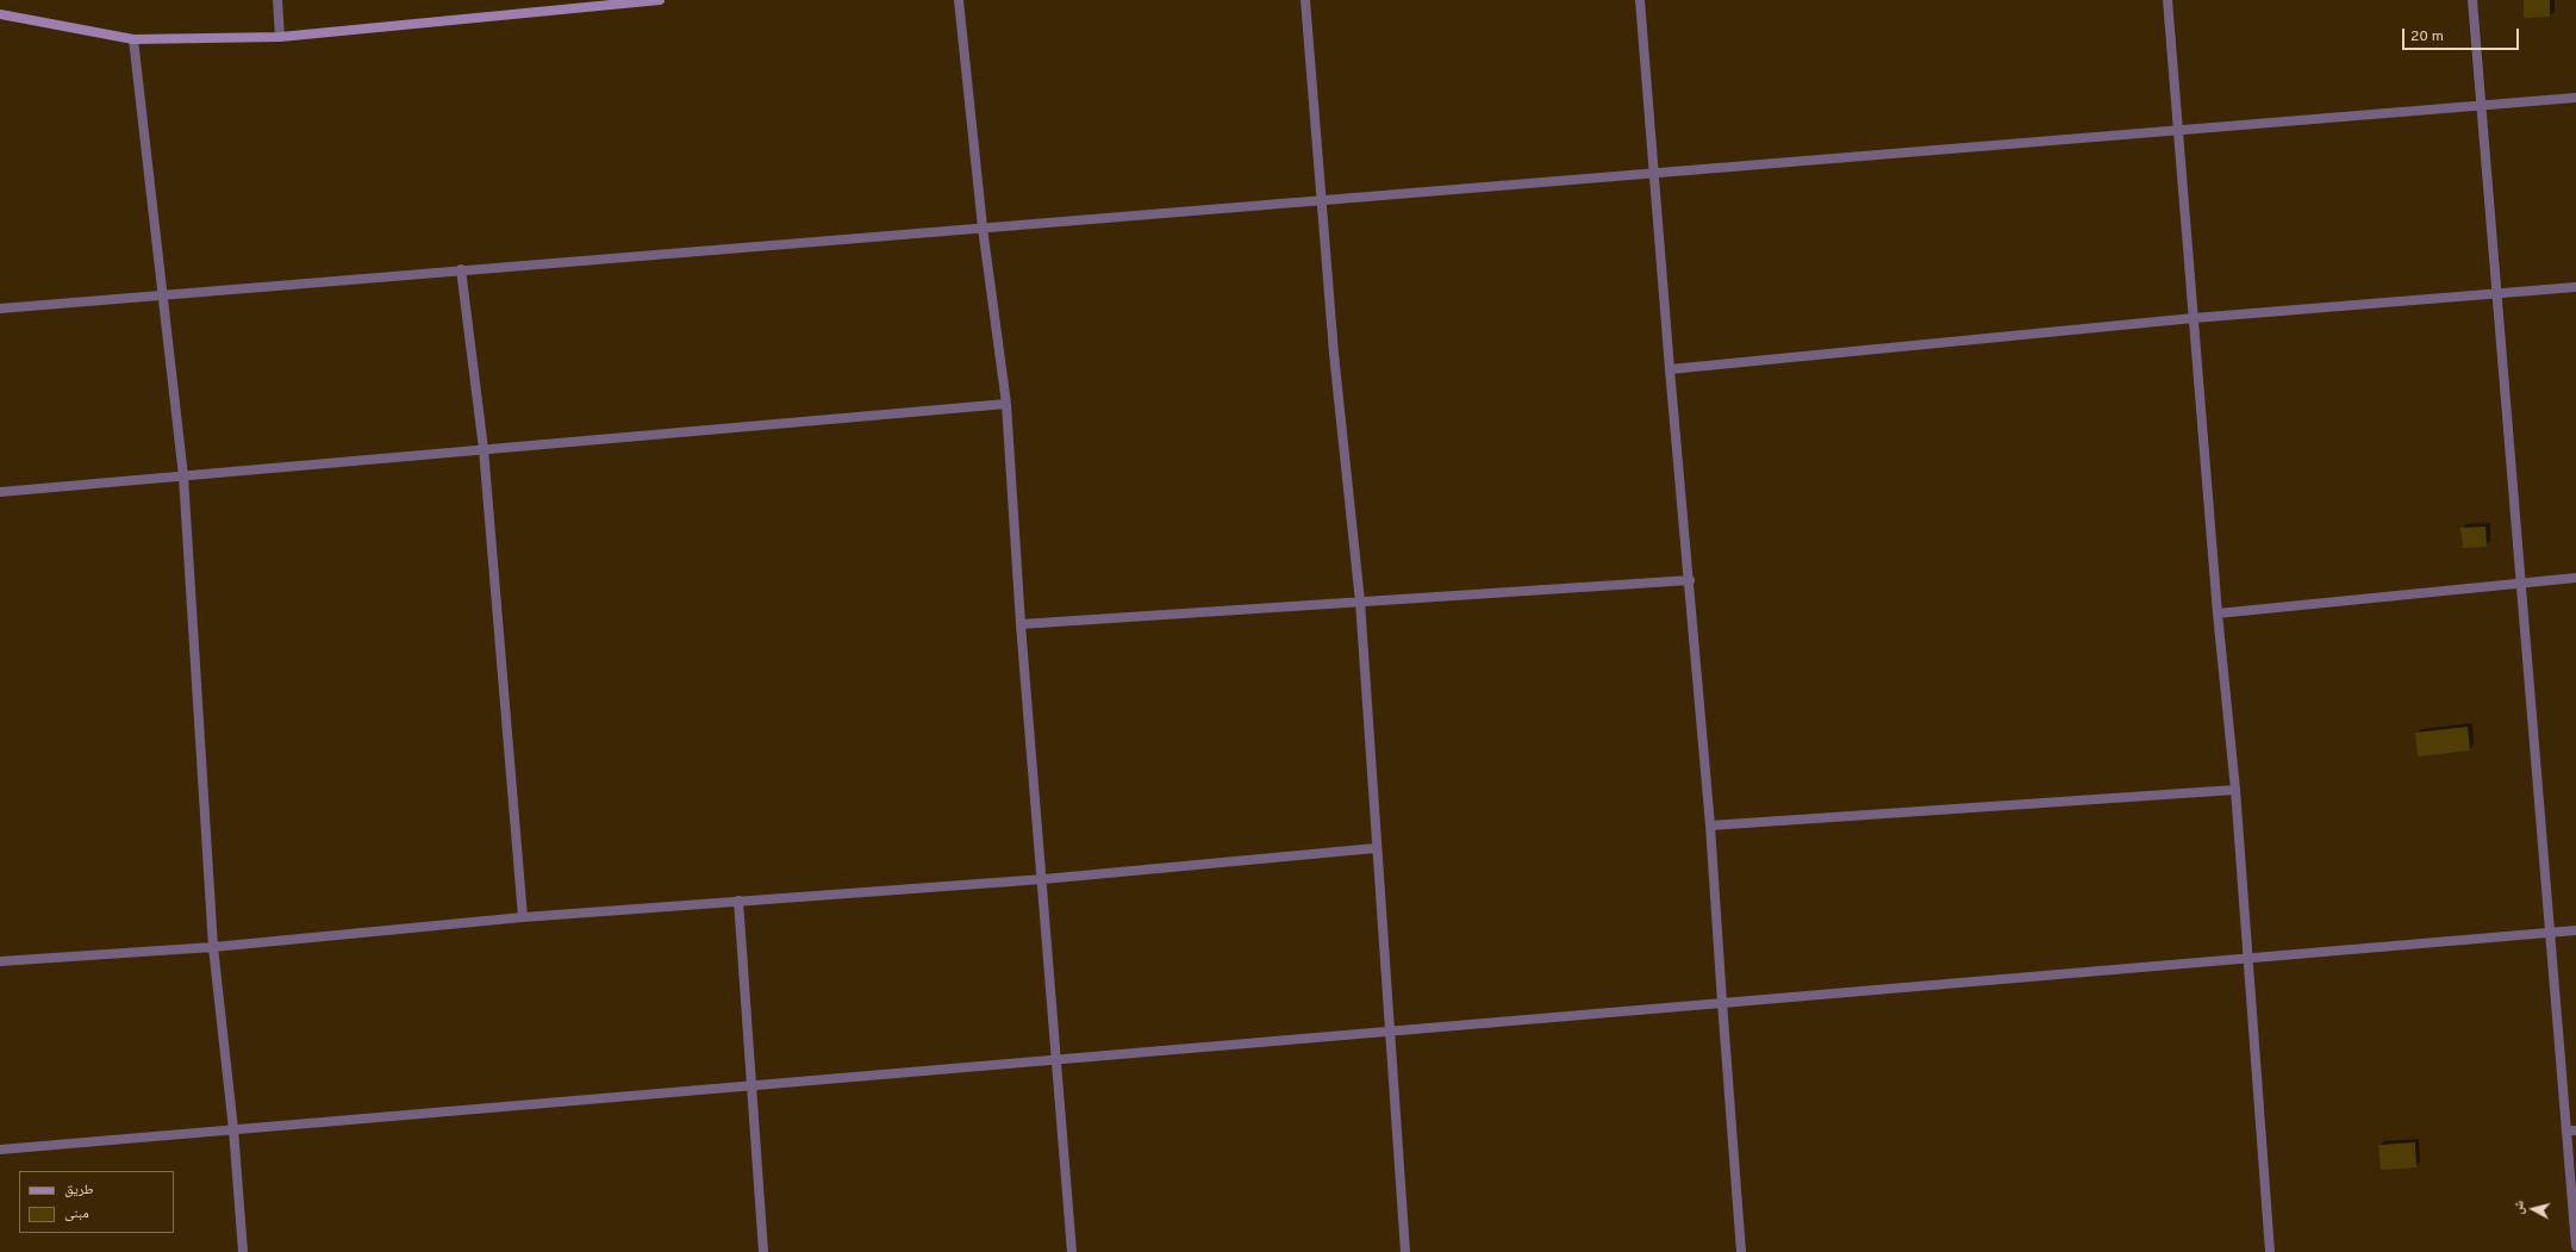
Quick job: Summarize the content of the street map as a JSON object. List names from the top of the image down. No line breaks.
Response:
{"legend":["طريق","مبنى"],"scale_bar":"20 m","north":"left"}
